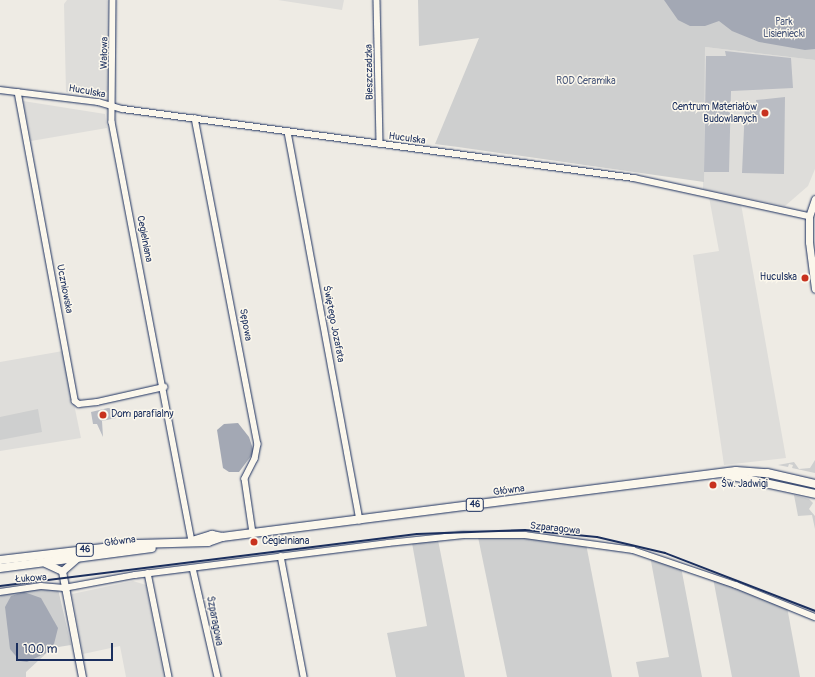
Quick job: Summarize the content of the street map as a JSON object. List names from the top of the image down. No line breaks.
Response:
{"streets":{"main road":["Główna","46"],"street":["Wałowa","Bieszczadzka","Huculska","Cegielniana","Uczniowska","Świętego Jozafata","Sępowa","Szparagowa","Łukowa"]},"crossings":[["Wałowa","Huculska"],["Wałowa","Cegielniana"],["Bieszczadzka","Huculska"],["Huculska","Cegielniana"],["Huculska","Uczniowska"],["Huculska","Świętego Jozafata"],["Huculska","Sępowa"],["Cegielniana","Uczniowska"],["Cegielniana","Główna"],["Świętego Jozafata","Główna"],["Sępowa","Główna"],["Szparagowa","Łukowa"]],"parks":["Park Lisieniecki","ROD Ceramika"],"places":["Centrum Materiałów Budowlanych","Huculska","Dom parafialny","Św. Jadwigi","Cegielniana"],"scale_bar":"100 m"}
